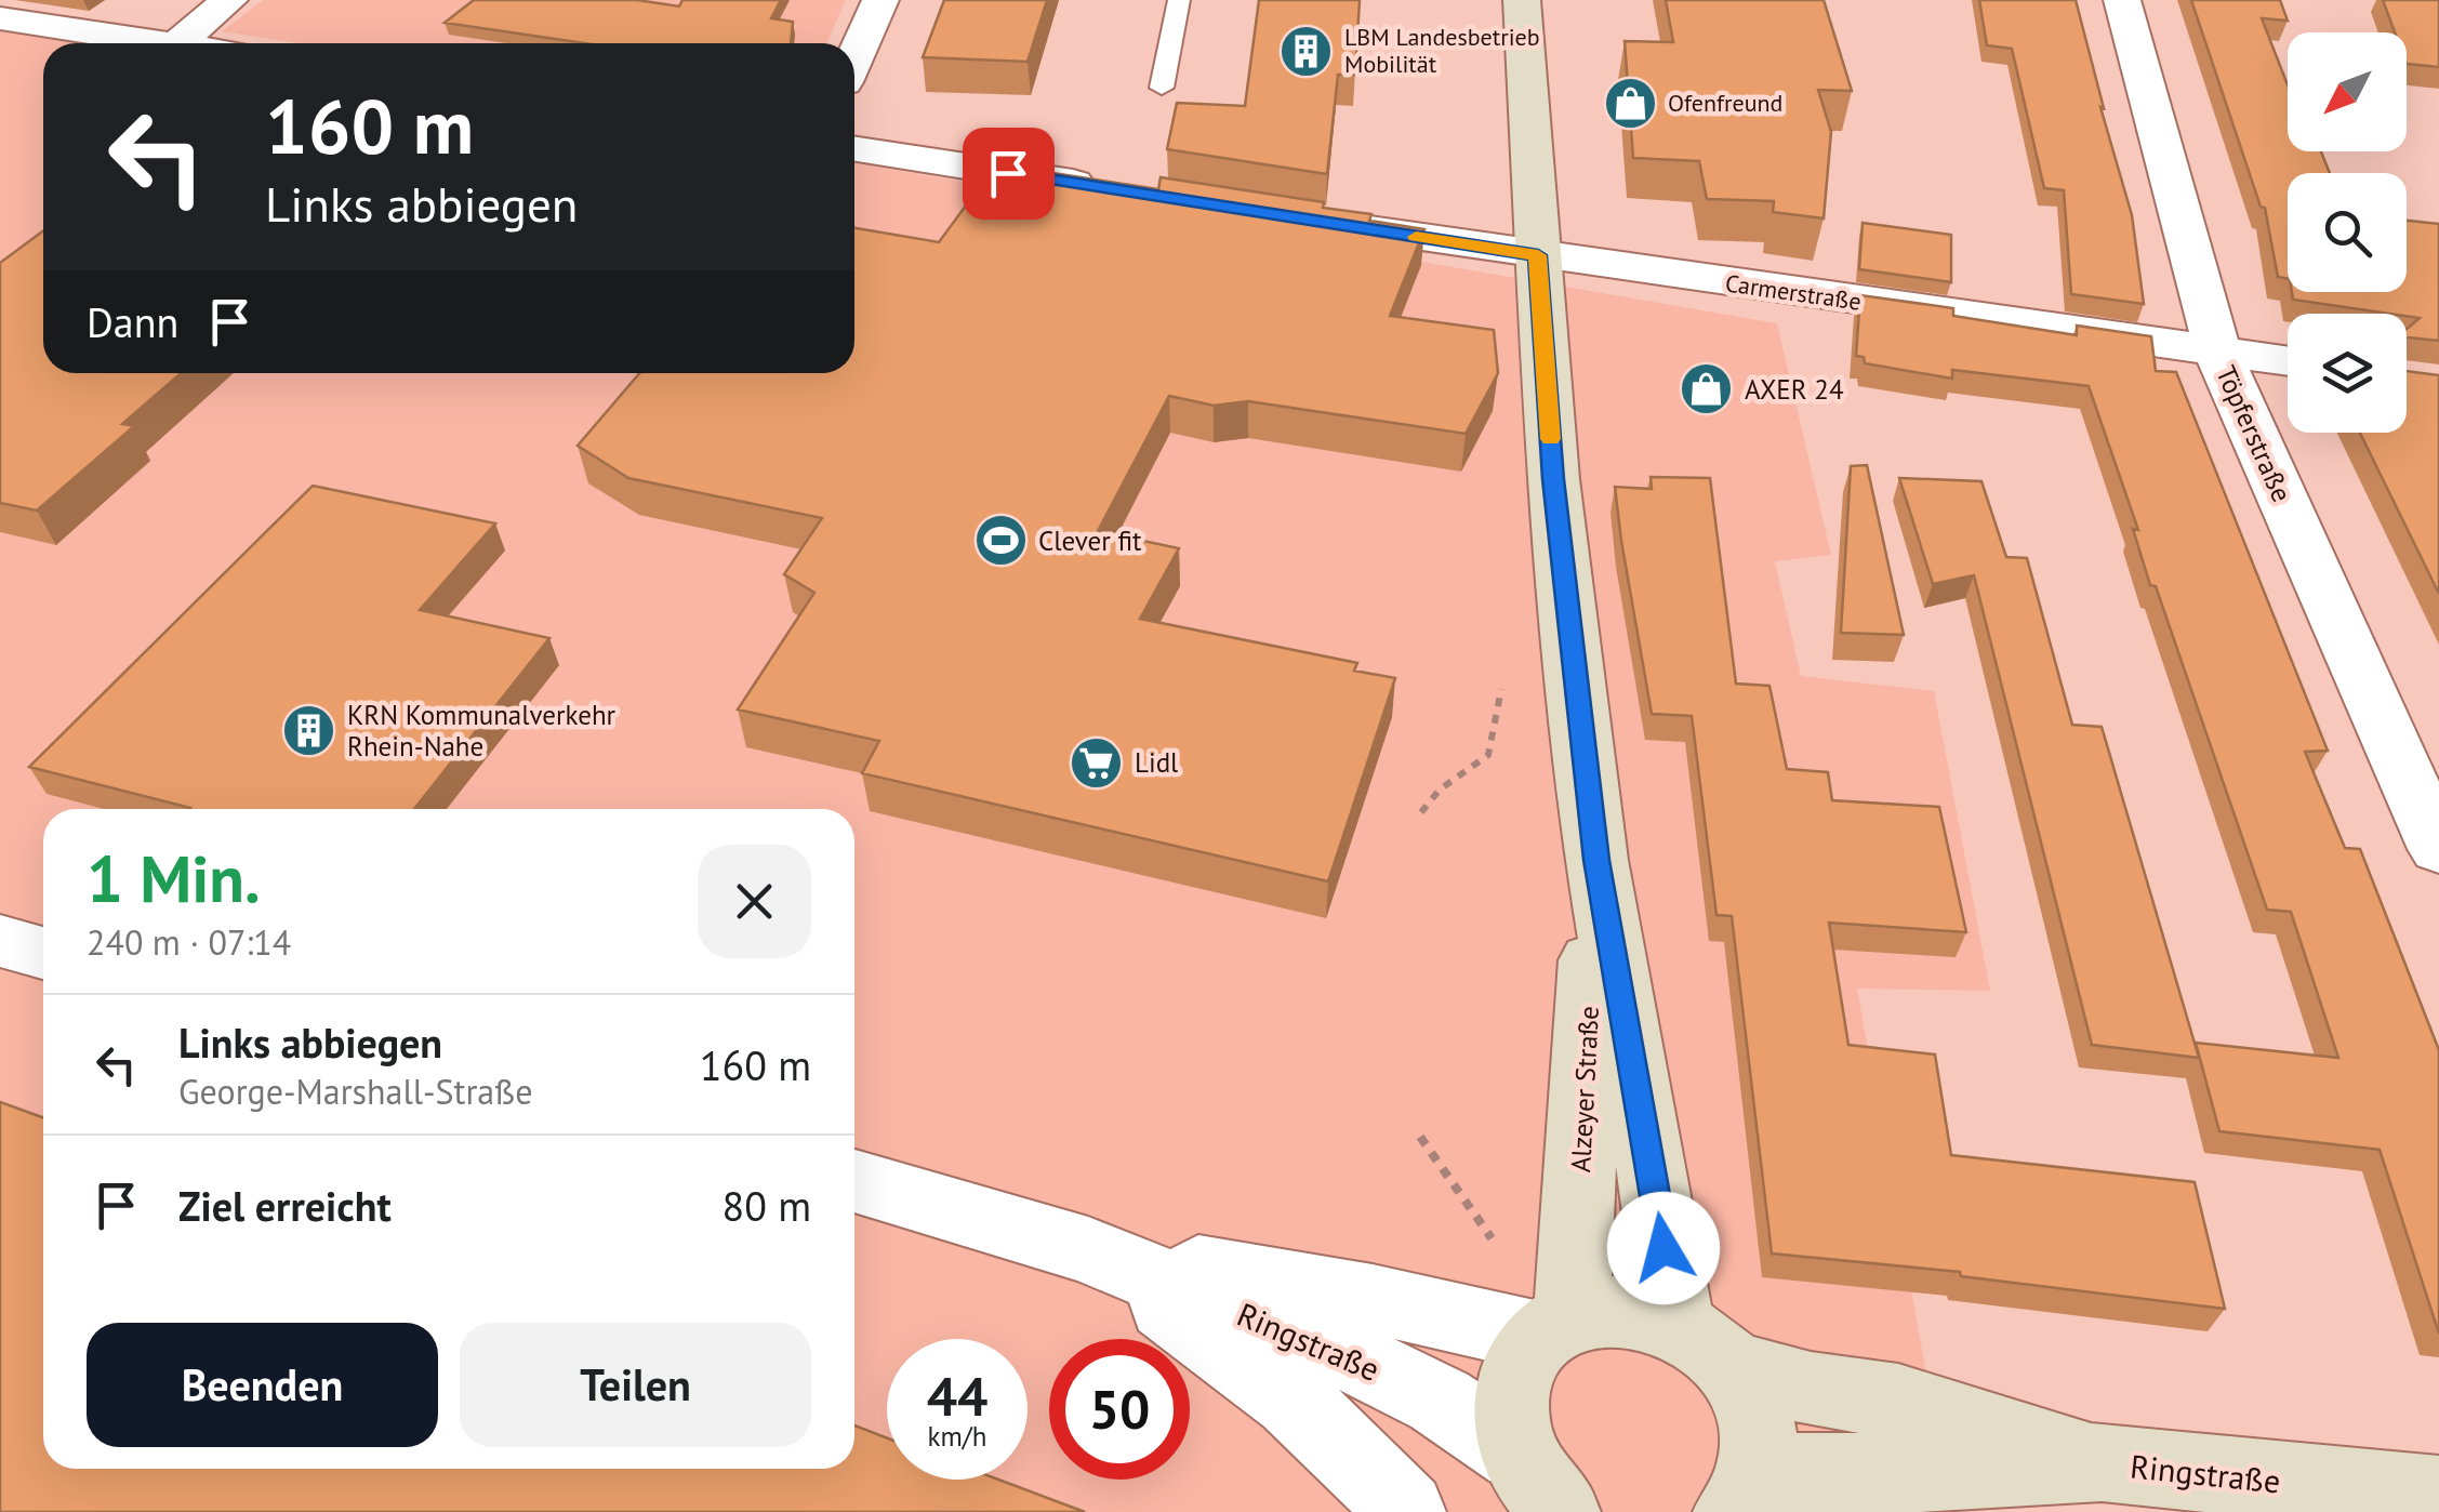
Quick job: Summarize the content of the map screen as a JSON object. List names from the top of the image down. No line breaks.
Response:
{"streets":{"main road":["Alzeyer Straße","Ringstraße"],"street":["Carmerstraße","Töpferstraße"]},"crossings":[["Carmerstraße","Töpferstraße"],["Carmerstraße","Alzeyer Straße"],["Alzeyer Straße","Ringstraße"]],"places":{"building":["LBM Landesbetrieb Mobilität","KRN Kommunalverkehr Rhein-Nahe"],"shop":["Ofenfreund","AXER 24"],"sports":["Clever fit"],"supermarket":["Lidl"]},"north":"bottom left","page":{"turn":["160 m","Links abbiegen"],"then":"Dann","heading":["1 Min.","240 m · 07:14"],"list":[{"name":"Links abbiegen","note":"George-Marshall-Straße","value":"160 m"},{"name":"Ziel erreicht","value":"80 m"}],"buttons":["Beenden","Teilen"],"speed":"44 km/h","limit":"50"}}
